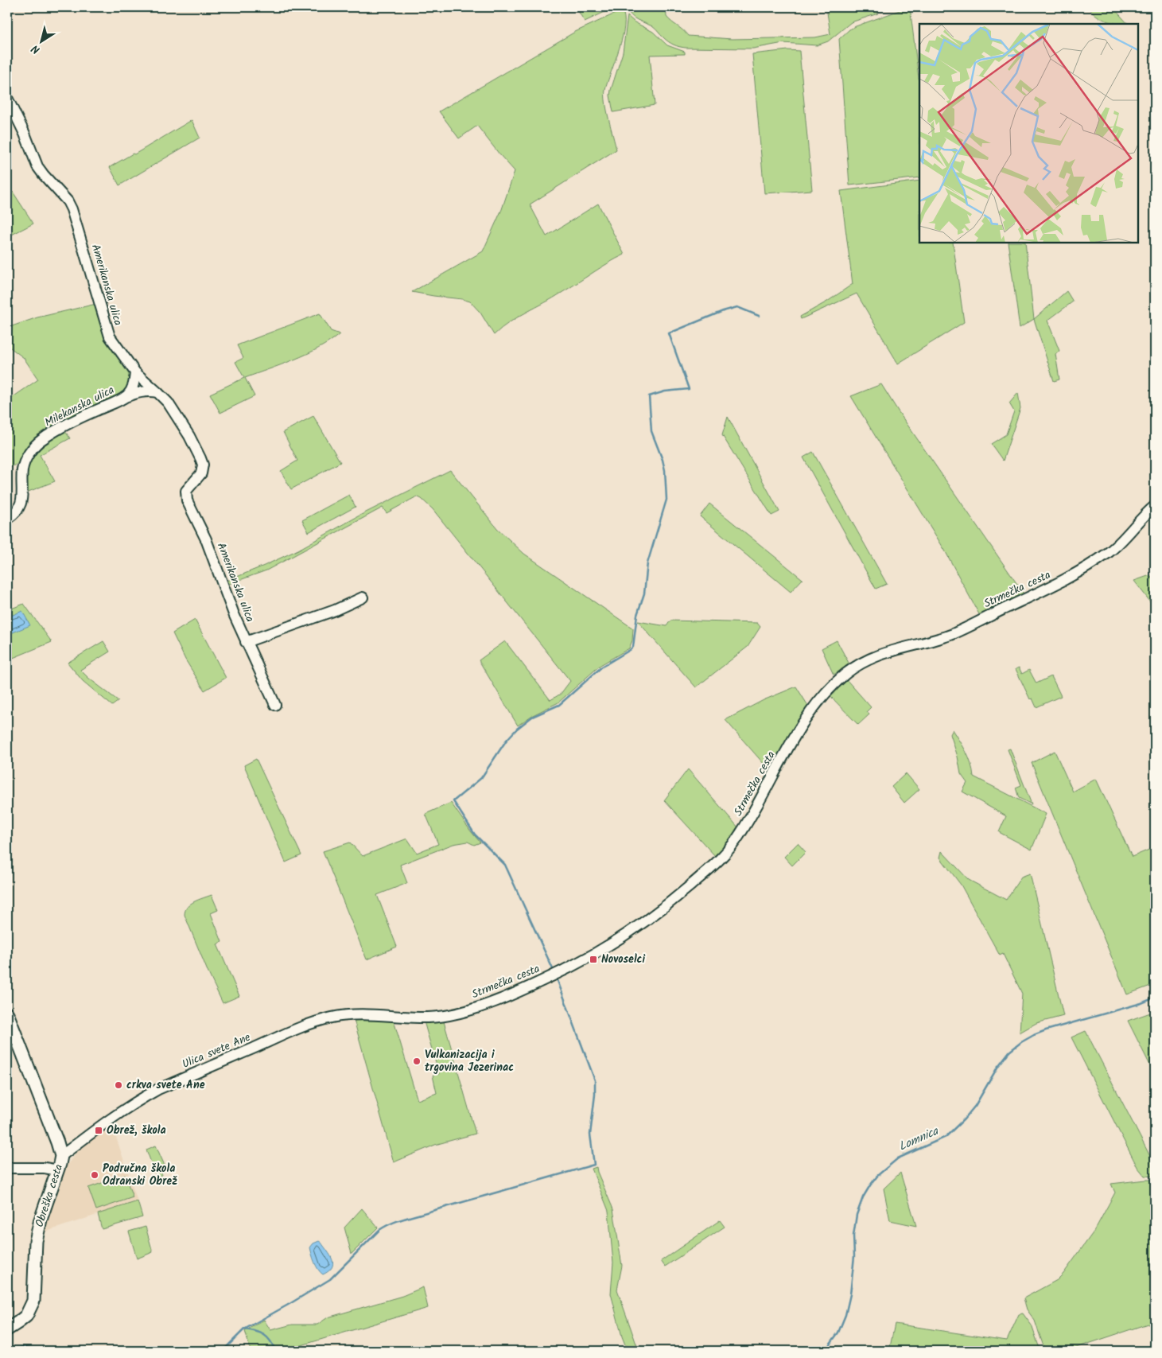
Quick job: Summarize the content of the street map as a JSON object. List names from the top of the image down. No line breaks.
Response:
{"streets":{"main road":["Obreška cesta"],"street":["Amerikanska ulica","Milekanska ulica","Strmečka cesta","Ulica svete Ane"]},"crossings":[["Amerikanska ulica","Milekanska ulica"],["Strmečka cesta","Ulica svete Ane"],["Ulica svete Ane","Obreška cesta"]],"water":["Lomnica"],"places":{"transit":["Novoselci","Obrež, škola"],"other":["Vulkanizacija i trgovina Jezerinac","crkva svete Ane","Područna škola Odranski Obrež"]},"north":"bottom left"}
